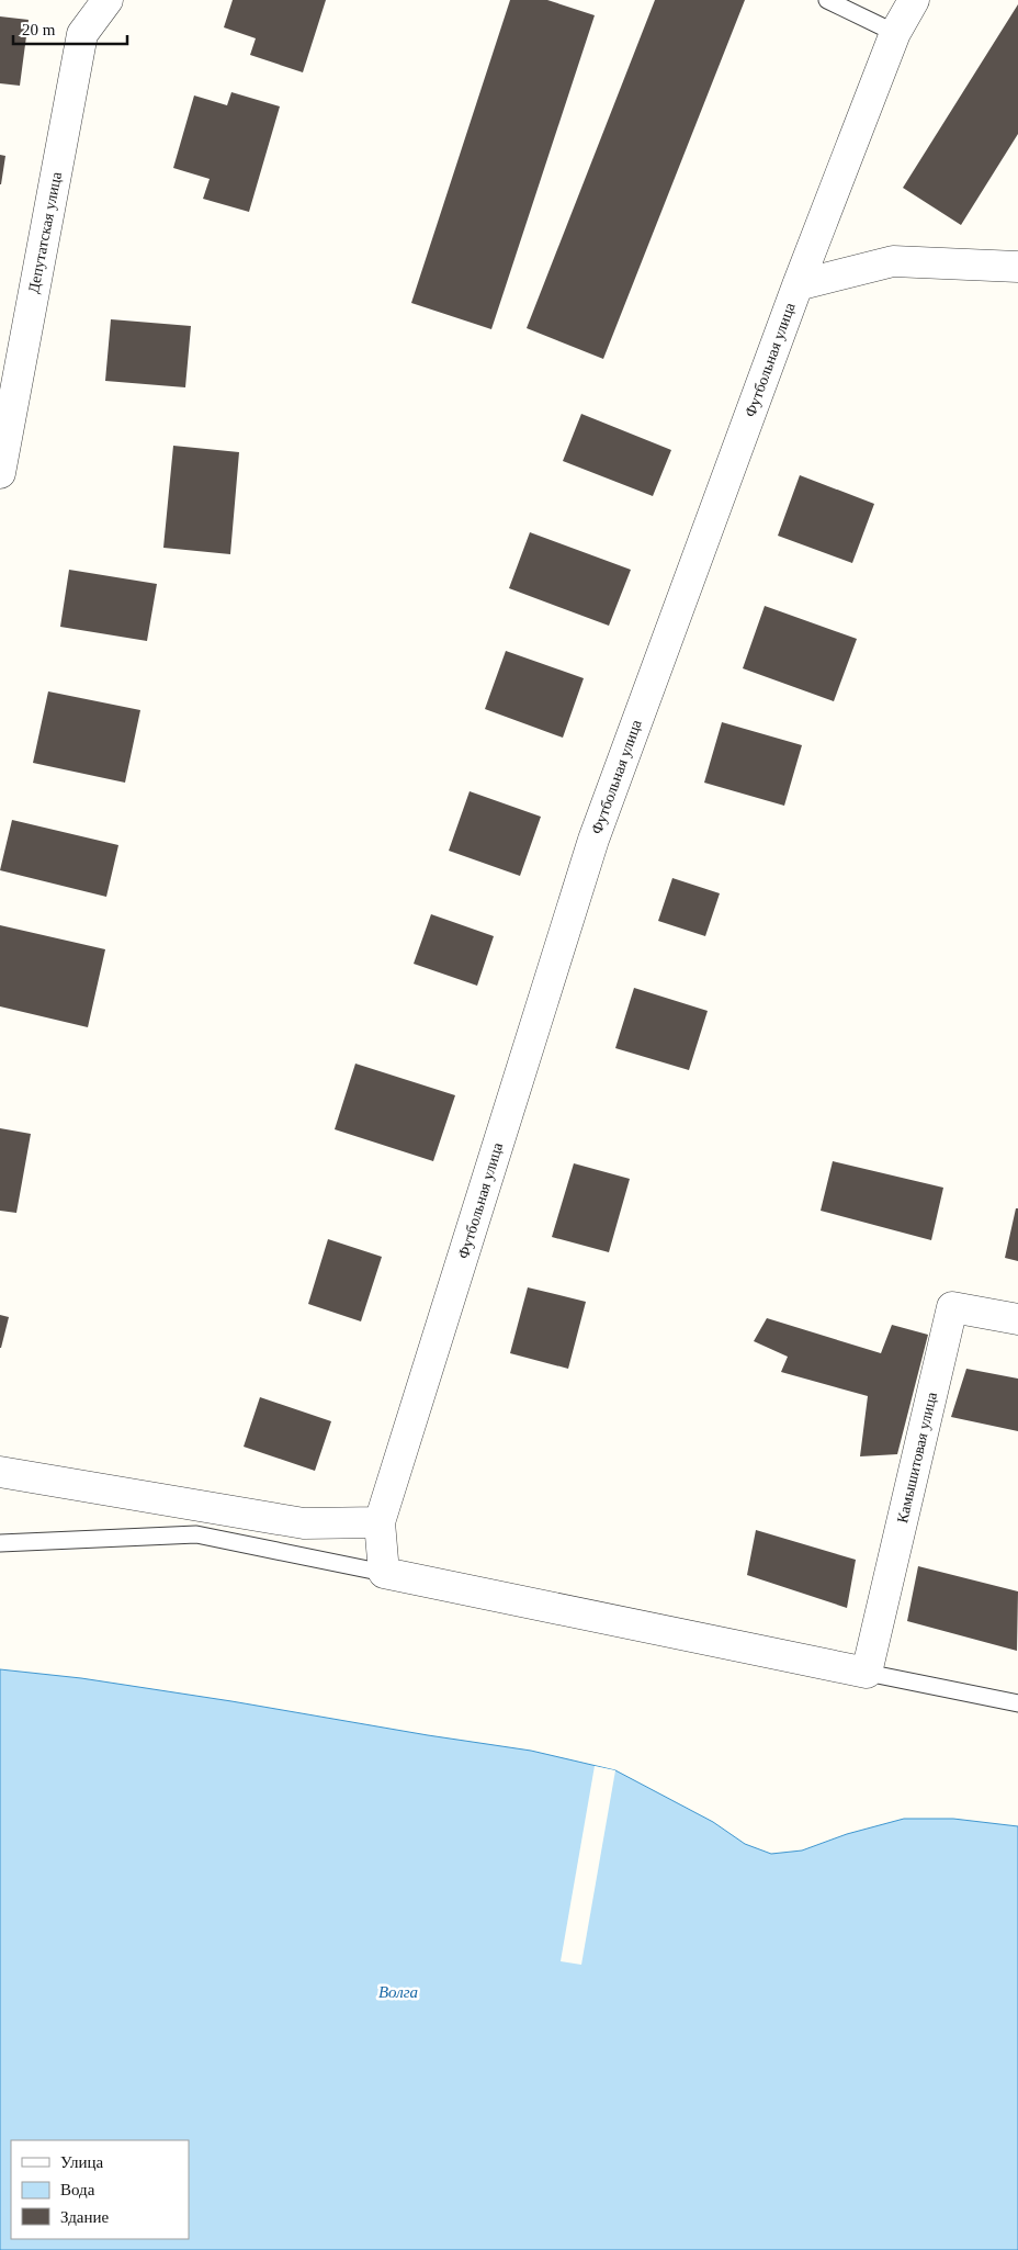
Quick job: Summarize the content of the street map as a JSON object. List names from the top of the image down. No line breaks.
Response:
{"streets":{"street":["Депутатская улица","Футбольная улица","Камышитовая улица"]},"water":["Волга"],"legend":["Улица","Вода","Здание"],"scale_bar":"20 m"}
